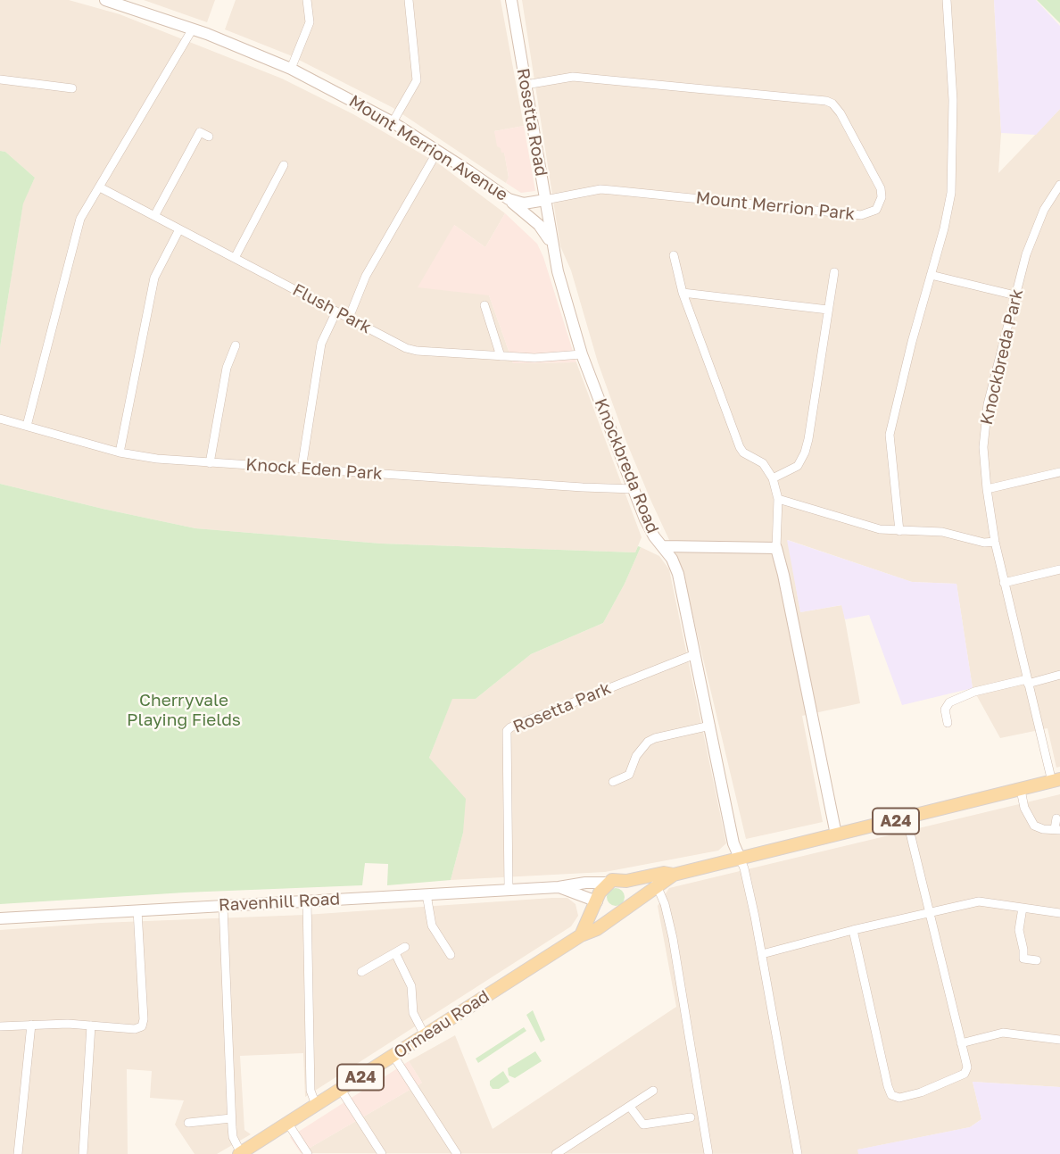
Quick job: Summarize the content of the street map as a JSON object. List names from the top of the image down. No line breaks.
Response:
{"streets":{"main road":["A24","Ormeau Road"],"street":["Rosetta Road","Mount Merrion Avenue","Mount Merrion Park","Flush Park","Knockbreda Park","Knockbreda Road","Knock Eden Park","Rosetta Park","Ravenhill Road"]},"crossings":[["Rosetta Road","Mount Merrion Avenue"],["Rosetta Road","Mount Merrion Park"],["Rosetta Road","Knockbreda Road"],["Mount Merrion Avenue","Mount Merrion Park"],["Flush Park","Knockbreda Road"],["Knockbreda Park","Ormeau Road"],["Knockbreda Road","Knock Eden Park"],["Rosetta Park","Ravenhill Road"],["Ravenhill Road","Ormeau Road"]],"parks":["Cherryvale Playing Fields"]}
